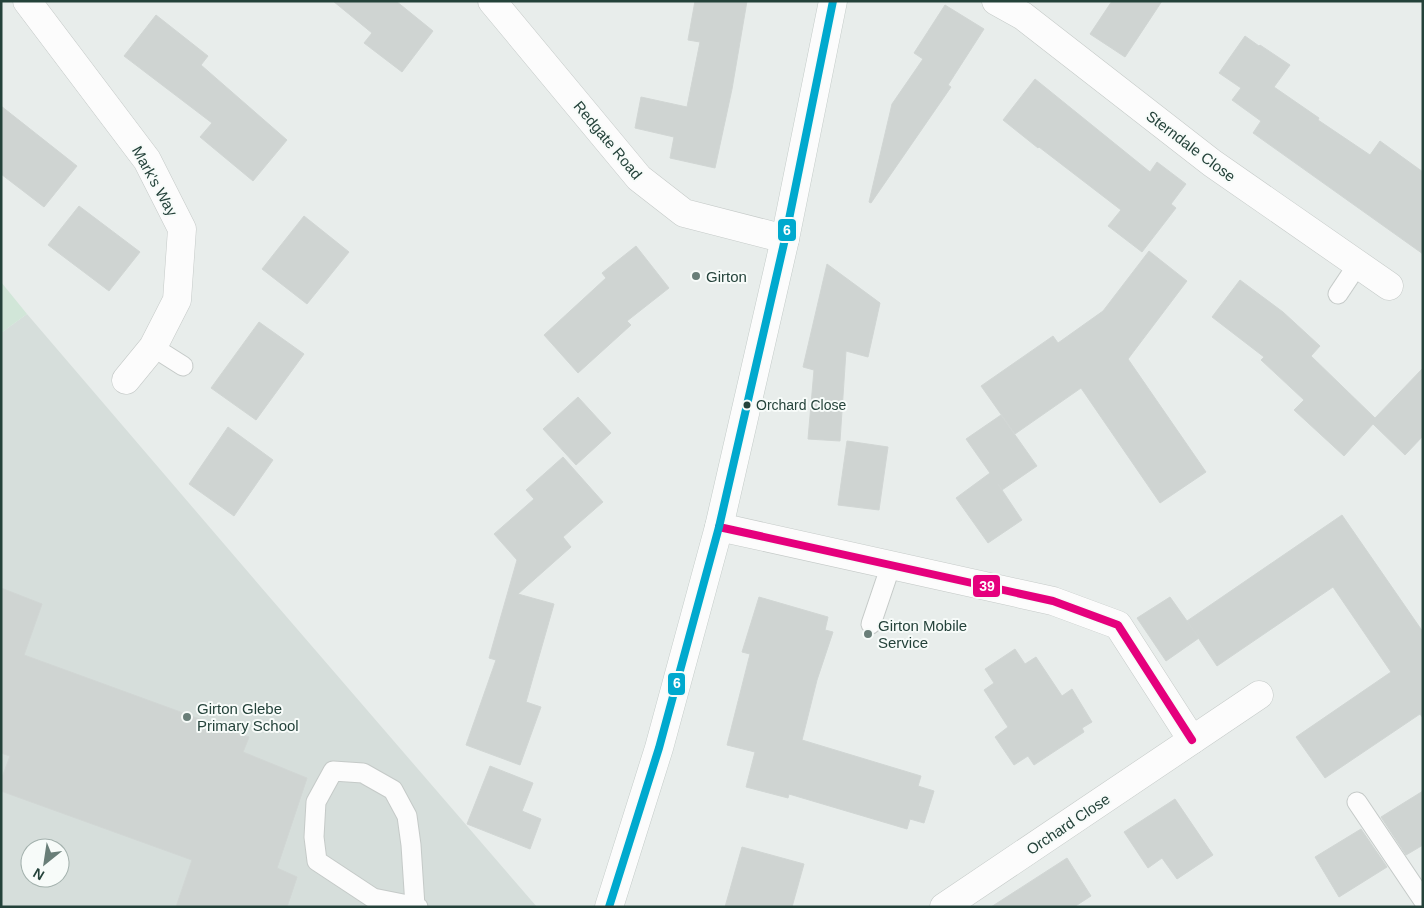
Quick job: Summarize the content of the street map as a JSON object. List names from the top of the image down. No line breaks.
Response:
{"streets":{"street":["Redgate Road","Sterndale Close","Mark's Way","Orchard Close"]},"places":["Girton","Orchard Close","Girton Mobile Service","Girton Glebe Primary School"],"lines":["transit line 6","transit line 39"],"north":"bottom left"}
